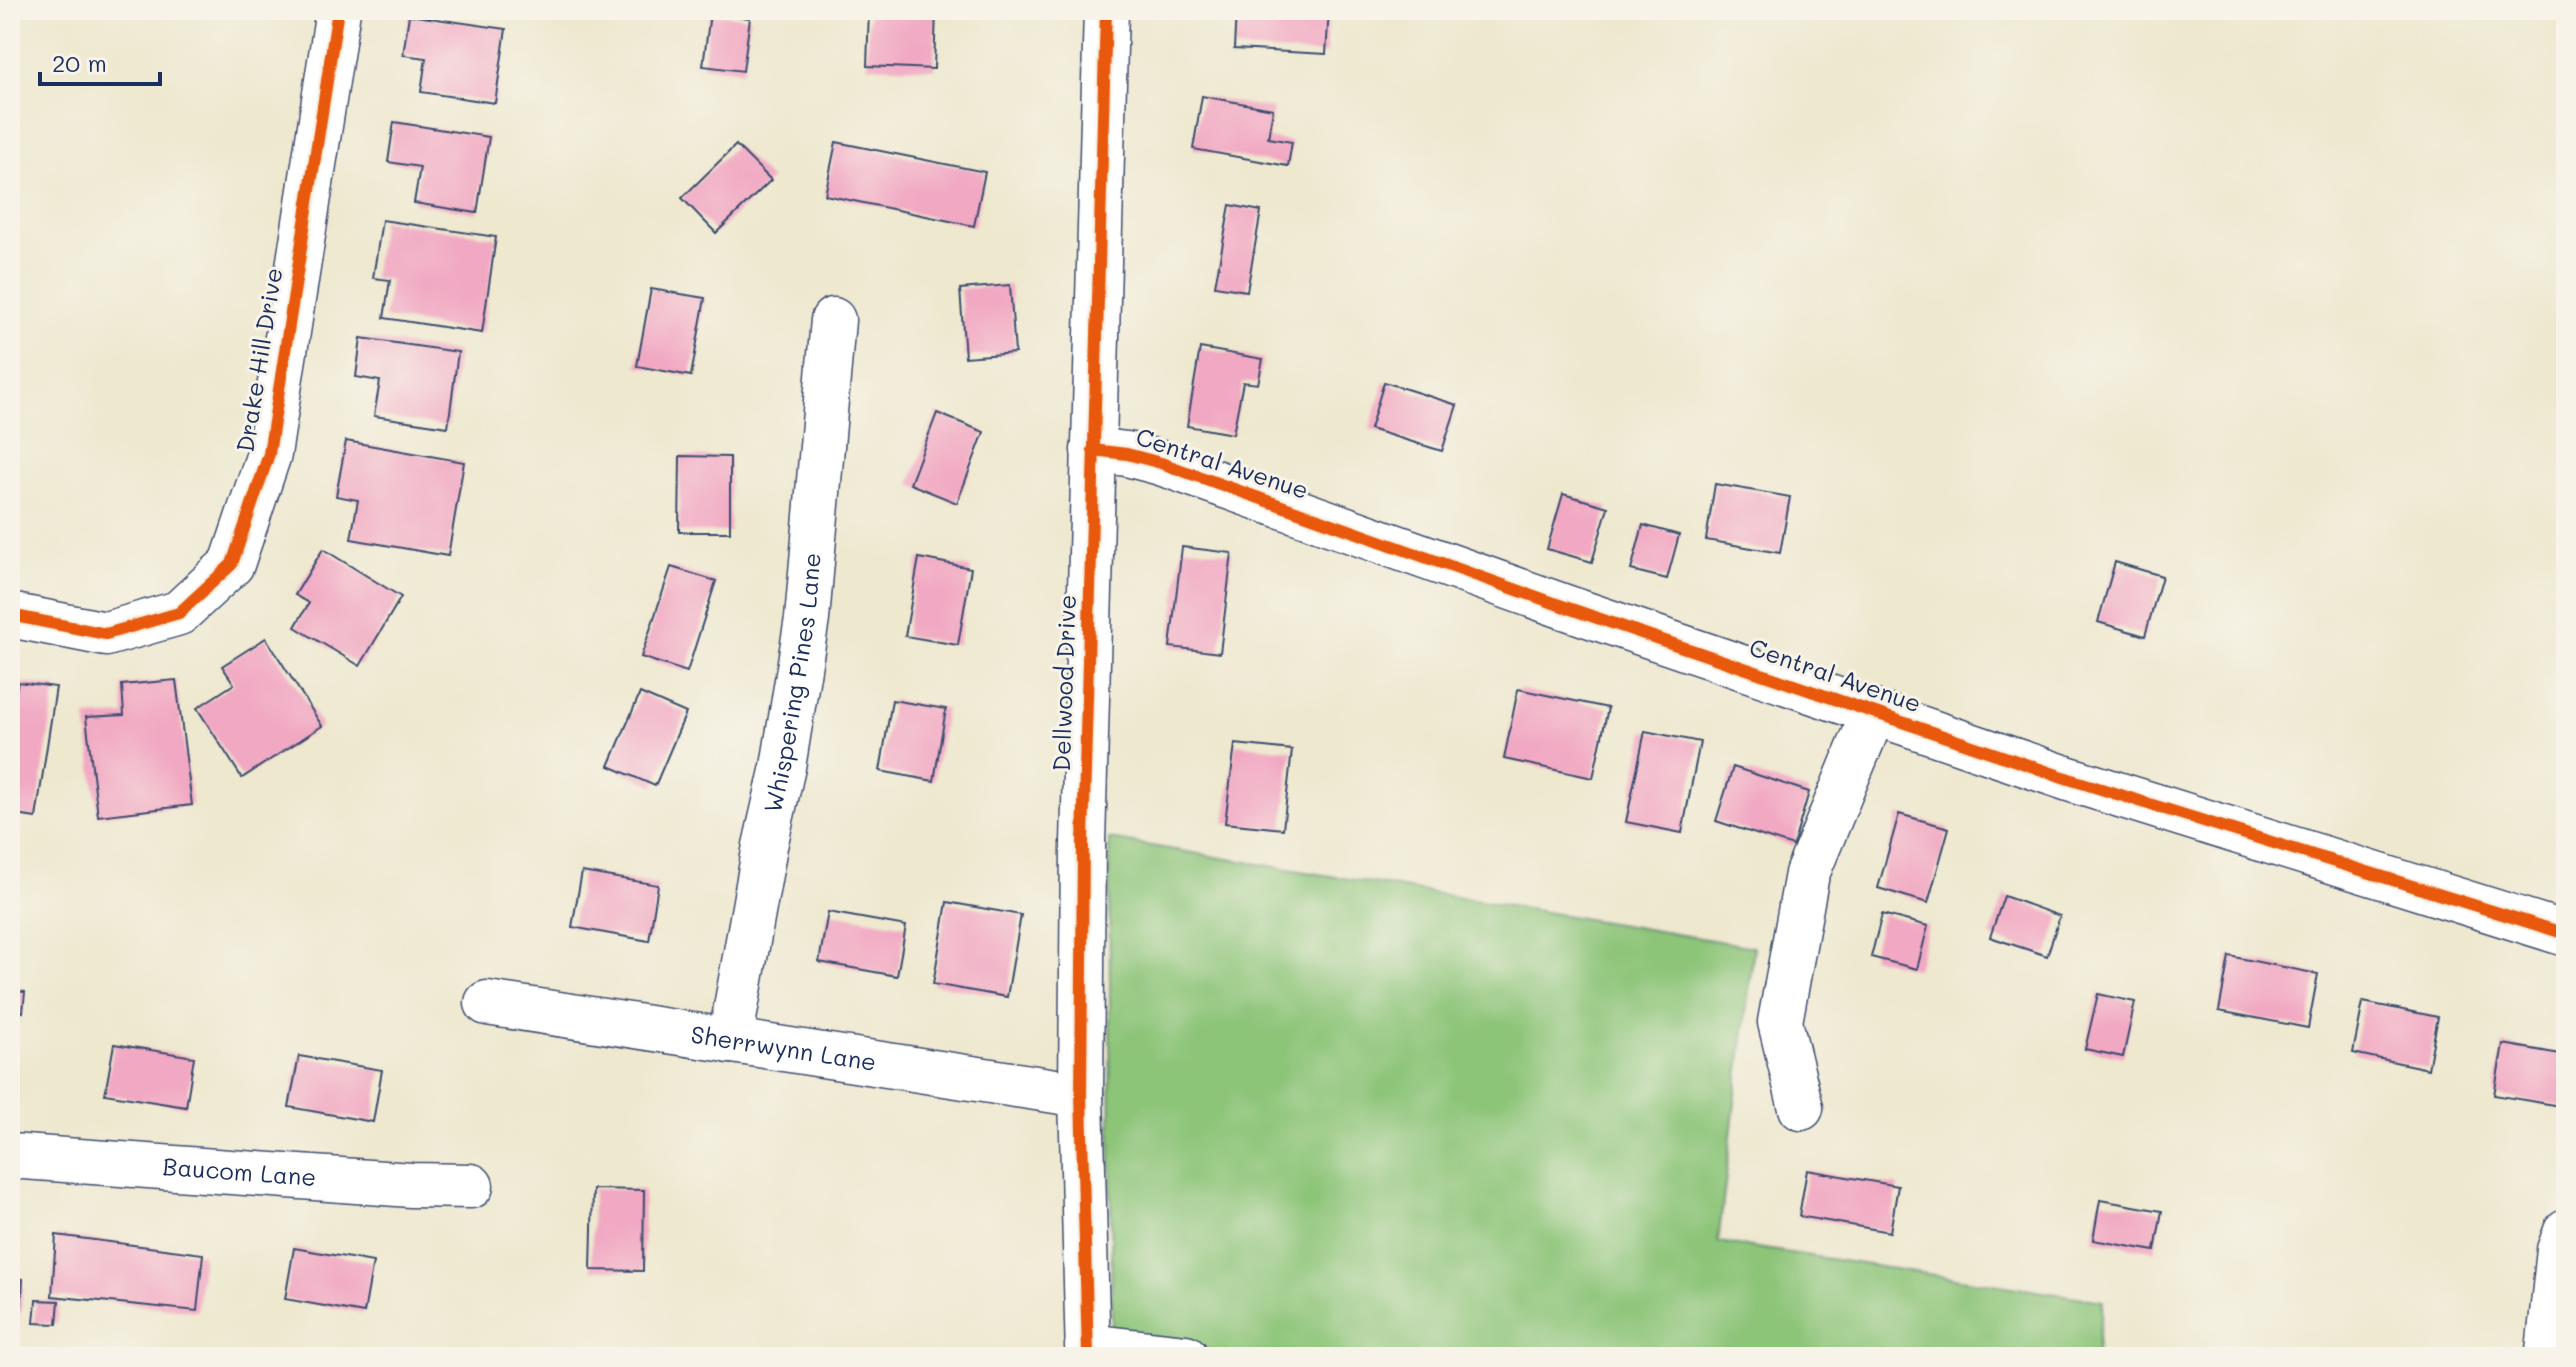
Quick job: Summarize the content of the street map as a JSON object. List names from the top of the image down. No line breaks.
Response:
{"streets":{"street":["Drake Hill Drive","Central Avenue","Whispering Pines Lane","Dellwood Drive","Sherrwynn Lane","Baucom Lane"]},"crossings":[["Central Avenue","Dellwood Drive"],["Whispering Pines Lane","Sherrwynn Lane"],["Dellwood Drive","Sherrwynn Lane"]],"scale_bar":"20 m"}
